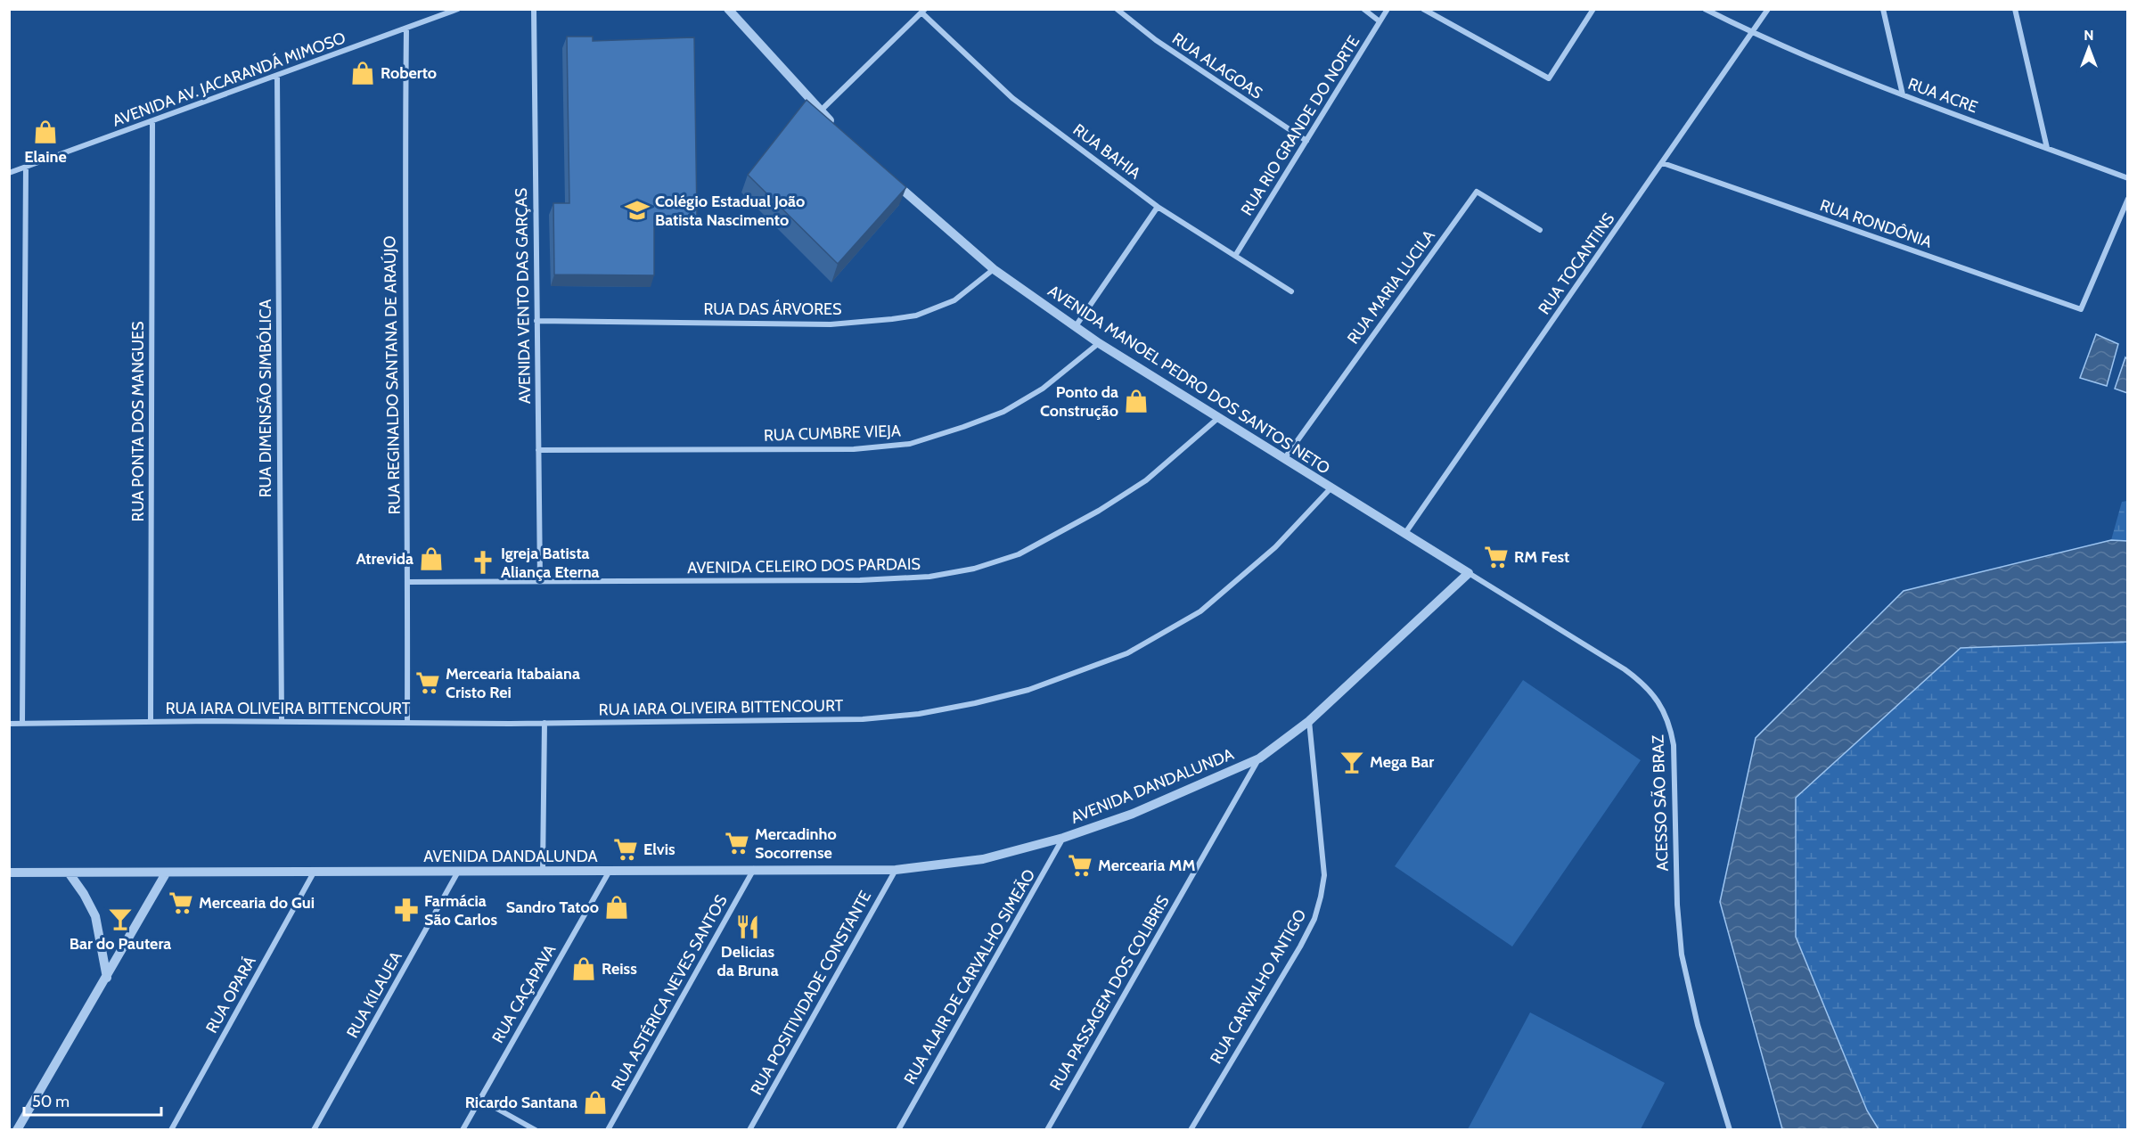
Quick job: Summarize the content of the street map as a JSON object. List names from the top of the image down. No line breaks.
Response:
{"streets":{"street":["RUA ALAGOAS","AVENIDA AV. JACARANDÁ MIMOSO","RUA ACRE","RUA RIO GRANDE DO NORTE","RUA BAHIA","RUA RONDÔNIA","RUA TOCANTINS","RUA MARIA LUCILA","AVENIDA VENTO DAS GARÇAS","RUA DAS ÁRVORES","RUA REGINALDO SANTANA DE ARAÚJO","AVENIDA MANOEL PEDRO DOS SANTOS NETO","RUA DIMENSÃO SIMBÓLICA","RUA PONTA DOS MANGUES","RUA CUMBRE VIEJA","AVENIDA CELEIRO DOS PARDAIS","RUA IARA OLIVEIRA BITTENCOURT","AVENIDA DANDALUNDA","ACESSO SÃO BRAZ","RUA ALAIR DE CARVALHO SIMEÃO","RUA CARVALHO ANTIGO","RUA ASTÉRICA NEVES SANTOS","RUA POSITIVIDADE CONSTANTE","RUA PASSAGEM DOS COLIBRIS","RUA CAÇAPAVA","RUA OPARÁ","RUA KILAUEA"]},"crossings":[["RUA ALAGOAS","RUA RIO GRANDE DO NORTE"],["AVENIDA AV. JACARANDÁ MIMOSO","RUA REGINALDO SANTANA DE ARAÚJO"],["AVENIDA AV. JACARANDÁ MIMOSO","RUA DIMENSÃO SIMBÓLICA"],["AVENIDA AV. JACARANDÁ MIMOSO","RUA PONTA DOS MANGUES"],["RUA ACRE","RUA TOCANTINS"],["RUA RIO GRANDE DO NORTE","RUA BAHIA"],["RUA RONDÔNIA","RUA TOCANTINS"],["RUA TOCANTINS","AVENIDA MANOEL PEDRO DOS SANTOS NETO"],["RUA MARIA LUCILA","AVENIDA MANOEL PEDRO DOS SANTOS NETO"],["AVENIDA VENTO DAS GARÇAS","RUA DAS ÁRVORES"],["AVENIDA VENTO DAS GARÇAS","RUA CUMBRE VIEJA"],["AVENIDA VENTO DAS GARÇAS","AVENIDA CELEIRO DOS PARDAIS"],["RUA DAS ÁRVORES","AVENIDA MANOEL PEDRO DOS SANTOS NETO"],["RUA REGINALDO SANTANA DE ARAÚJO","AVENIDA CELEIRO DOS PARDAIS"],["RUA REGINALDO SANTANA DE ARAÚJO","RUA IARA OLIVEIRA BITTENCOURT"],["AVENIDA MANOEL PEDRO DOS SANTOS NETO","RUA CUMBRE VIEJA"],["AVENIDA MANOEL PEDRO DOS SANTOS NETO","AVENIDA CELEIRO DOS PARDAIS"],["AVENIDA MANOEL PEDRO DOS SANTOS NETO","RUA IARA OLIVEIRA BITTENCOURT"],["AVENIDA MANOEL PEDRO DOS SANTOS NETO","AVENIDA DANDALUNDA"],["AVENIDA MANOEL PEDRO DOS SANTOS NETO","ACESSO SÃO BRAZ"],["RUA DIMENSÃO SIMBÓLICA","RUA IARA OLIVEIRA BITTENCOURT"],["RUA PONTA DOS MANGUES","RUA IARA OLIVEIRA BITTENCOURT"],["AVENIDA DANDALUNDA","ACESSO SÃO BRAZ"],["AVENIDA DANDALUNDA","RUA ALAIR DE CARVALHO SIMEÃO"],["AVENIDA DANDALUNDA","RUA CARVALHO ANTIGO"],["AVENIDA DANDALUNDA","RUA ASTÉRICA NEVES SANTOS"],["AVENIDA DANDALUNDA","RUA POSITIVIDADE CONSTANTE"],["AVENIDA DANDALUNDA","RUA PASSAGEM DOS COLIBRIS"],["AVENIDA DANDALUNDA","RUA CAÇAPAVA"],["AVENIDA DANDALUNDA","RUA OPARÁ"],["AVENIDA DANDALUNDA","RUA KILAUEA"]],"places":{"shop":["Roberto","Elaine","Ponto da Construção","Atrevida","Sandro Tatoo","Reiss","Ricardo Santana"],"school or university":["Colégio Estadual João Batista Nascimento"],"supermarket":["RM Fest","Mercearia Itabaiana Cristo Rei","Mercadinho Socorrense","Elvis","Mercearia MM","Mercearia do Gui"],"church":["Igreja Batista Aliança Eterna"],"bar":["Mega Bar","Bar do Pautera"],"pharmacy":["Farmácia São Carlos"],"restaurant":["Delicias da Bruna"]},"scale_bar":"50 m","north":"top"}
